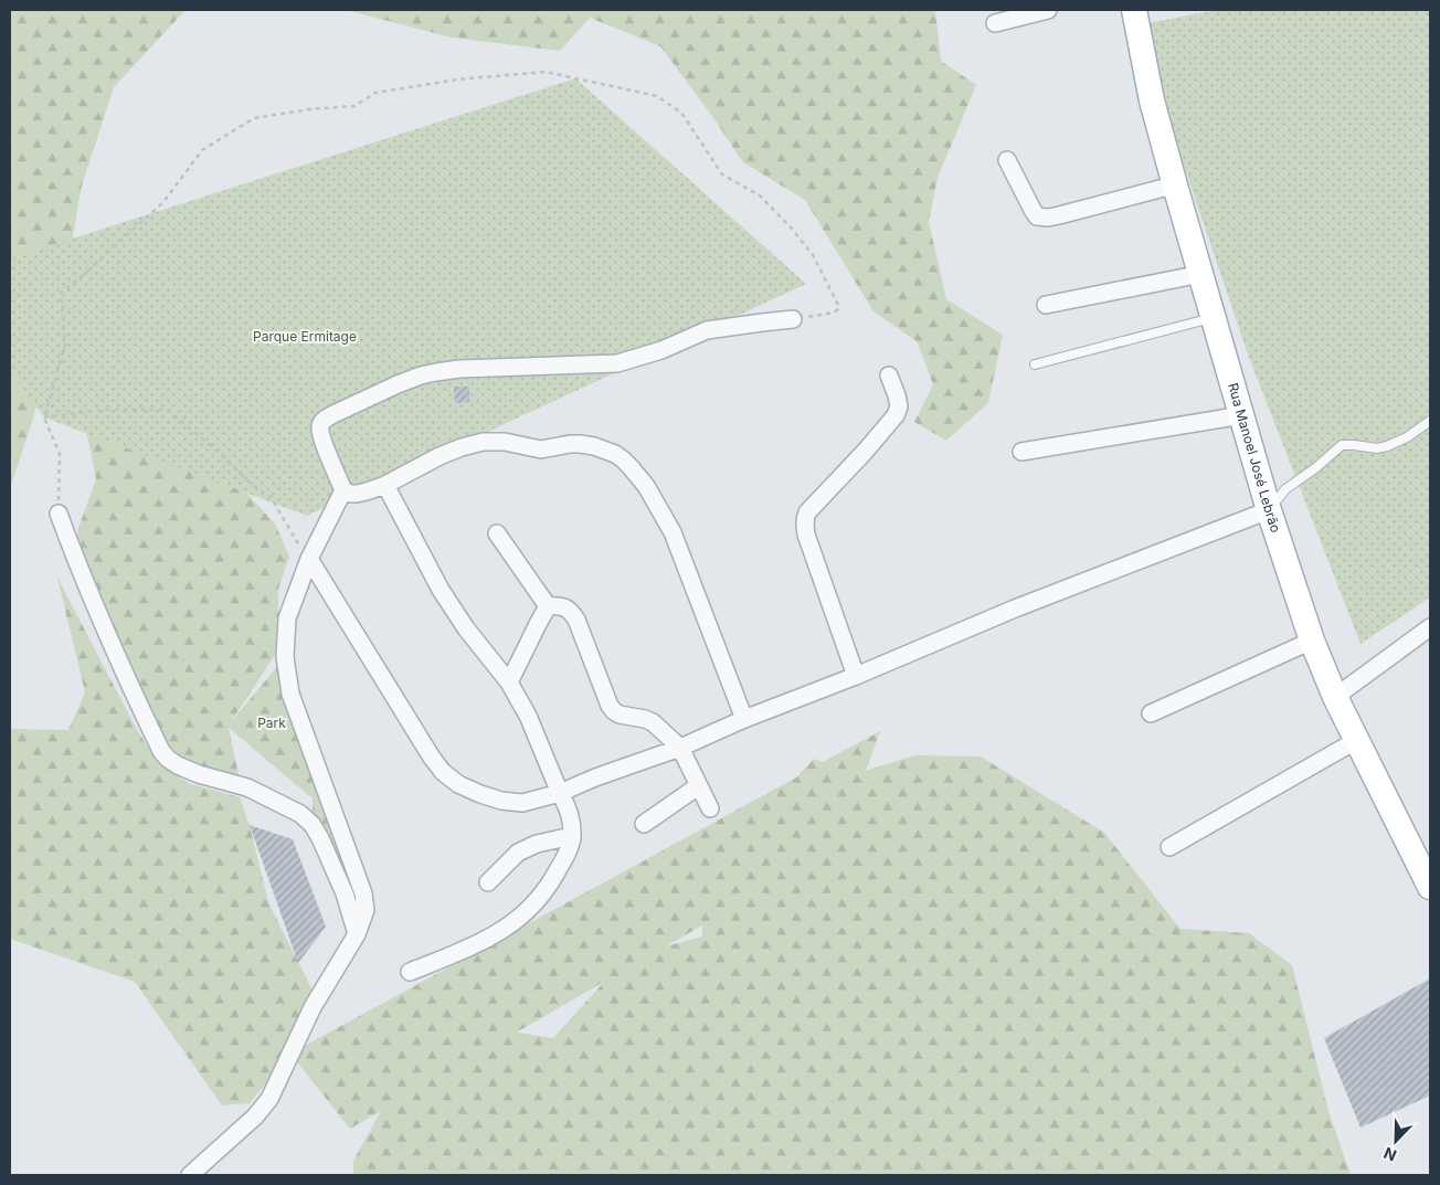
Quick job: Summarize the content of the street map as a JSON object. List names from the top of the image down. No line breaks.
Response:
{"streets":{"main road":["Rua Manoel José Lebrão"]},"parks":["Parque Ermitage","Park"],"north":"bottom left"}
